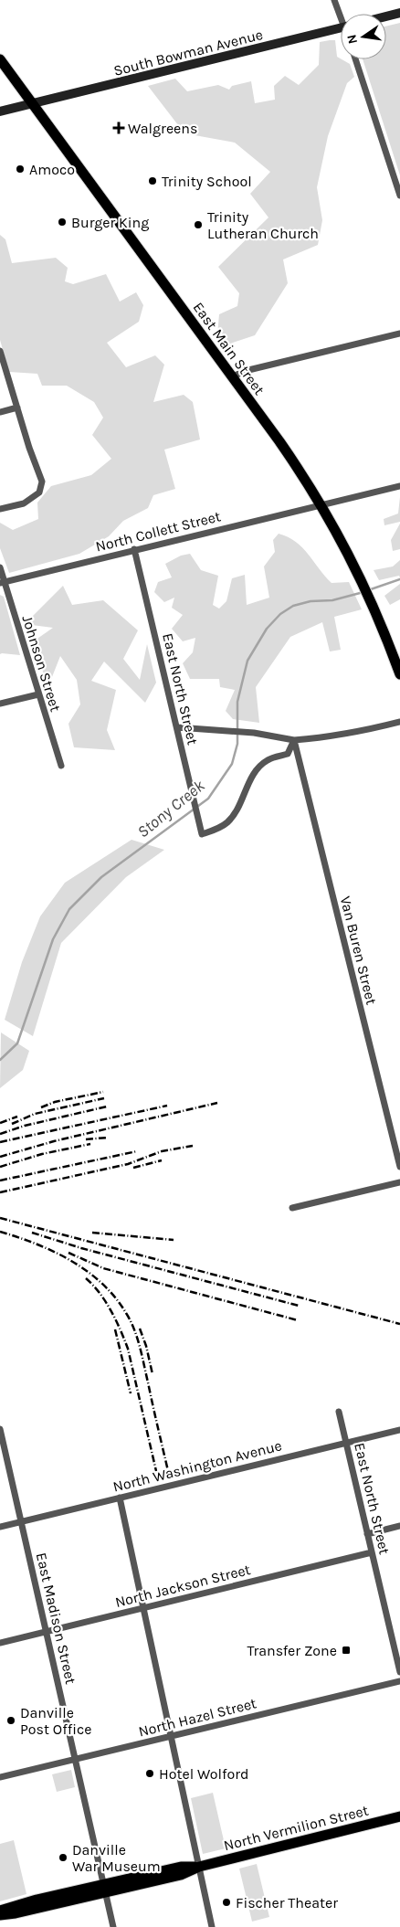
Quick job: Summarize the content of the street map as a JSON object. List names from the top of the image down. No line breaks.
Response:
{"streets":{"main road":["South Bowman Avenue","East Main Street","North Vermilion Street"],"street":["North Collett Street","Johnson Street","East North Street","Van Buren Street","North Washington Avenue","North Jackson Street","East Madison Street","North Hazel Street"]},"crossings":[["South Bowman Avenue","East Main Street"],["East Main Street","North Collett Street"],["North Collett Street","Johnson Street"],["North Collett Street","East North Street"],["East North Street","Van Buren Street"],["East North Street","North Washington Avenue"],["East North Street","North Jackson Street"],["North Washington Avenue","East Madison Street"],["North Jackson Street","East Madison Street"],["East Madison Street","North Hazel Street"],["East Madison Street","North Vermilion Street"]],"water":["Stony Creek"],"places":{"health":["Walgreens"],"other":["Amoco","Trinity School","Burger King","Trinity Lutheran Church","Danville Post Office","Hotel Wolford","Danville War Museum","Fischer Theater"],"transit":["Transfer Zone"]},"north":"left"}
